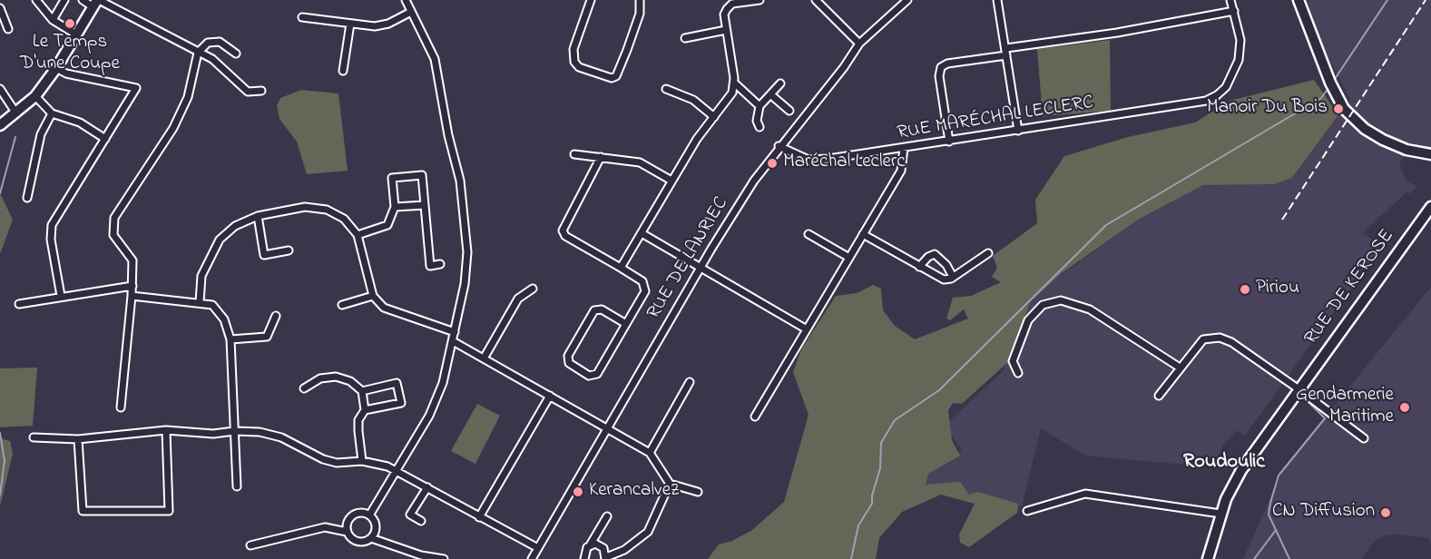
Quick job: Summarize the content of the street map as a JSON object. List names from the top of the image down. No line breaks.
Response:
{"streets":{"street":["RUE MARÉCHAL LECLERC","RUE DE LANRIEC","RUE DE KEROSE"]},"crossings":[["RUE MARÉCHAL LECLERC","RUE DE LANRIEC"]],"districts":["Roudoulic"],"places":["Le Temps D'une Coupe","Manoir Du Bois","Maréchal Leclerc","Piriou","Gendarmerie Maritime","Kerancalvez","CN Diffusion"]}
